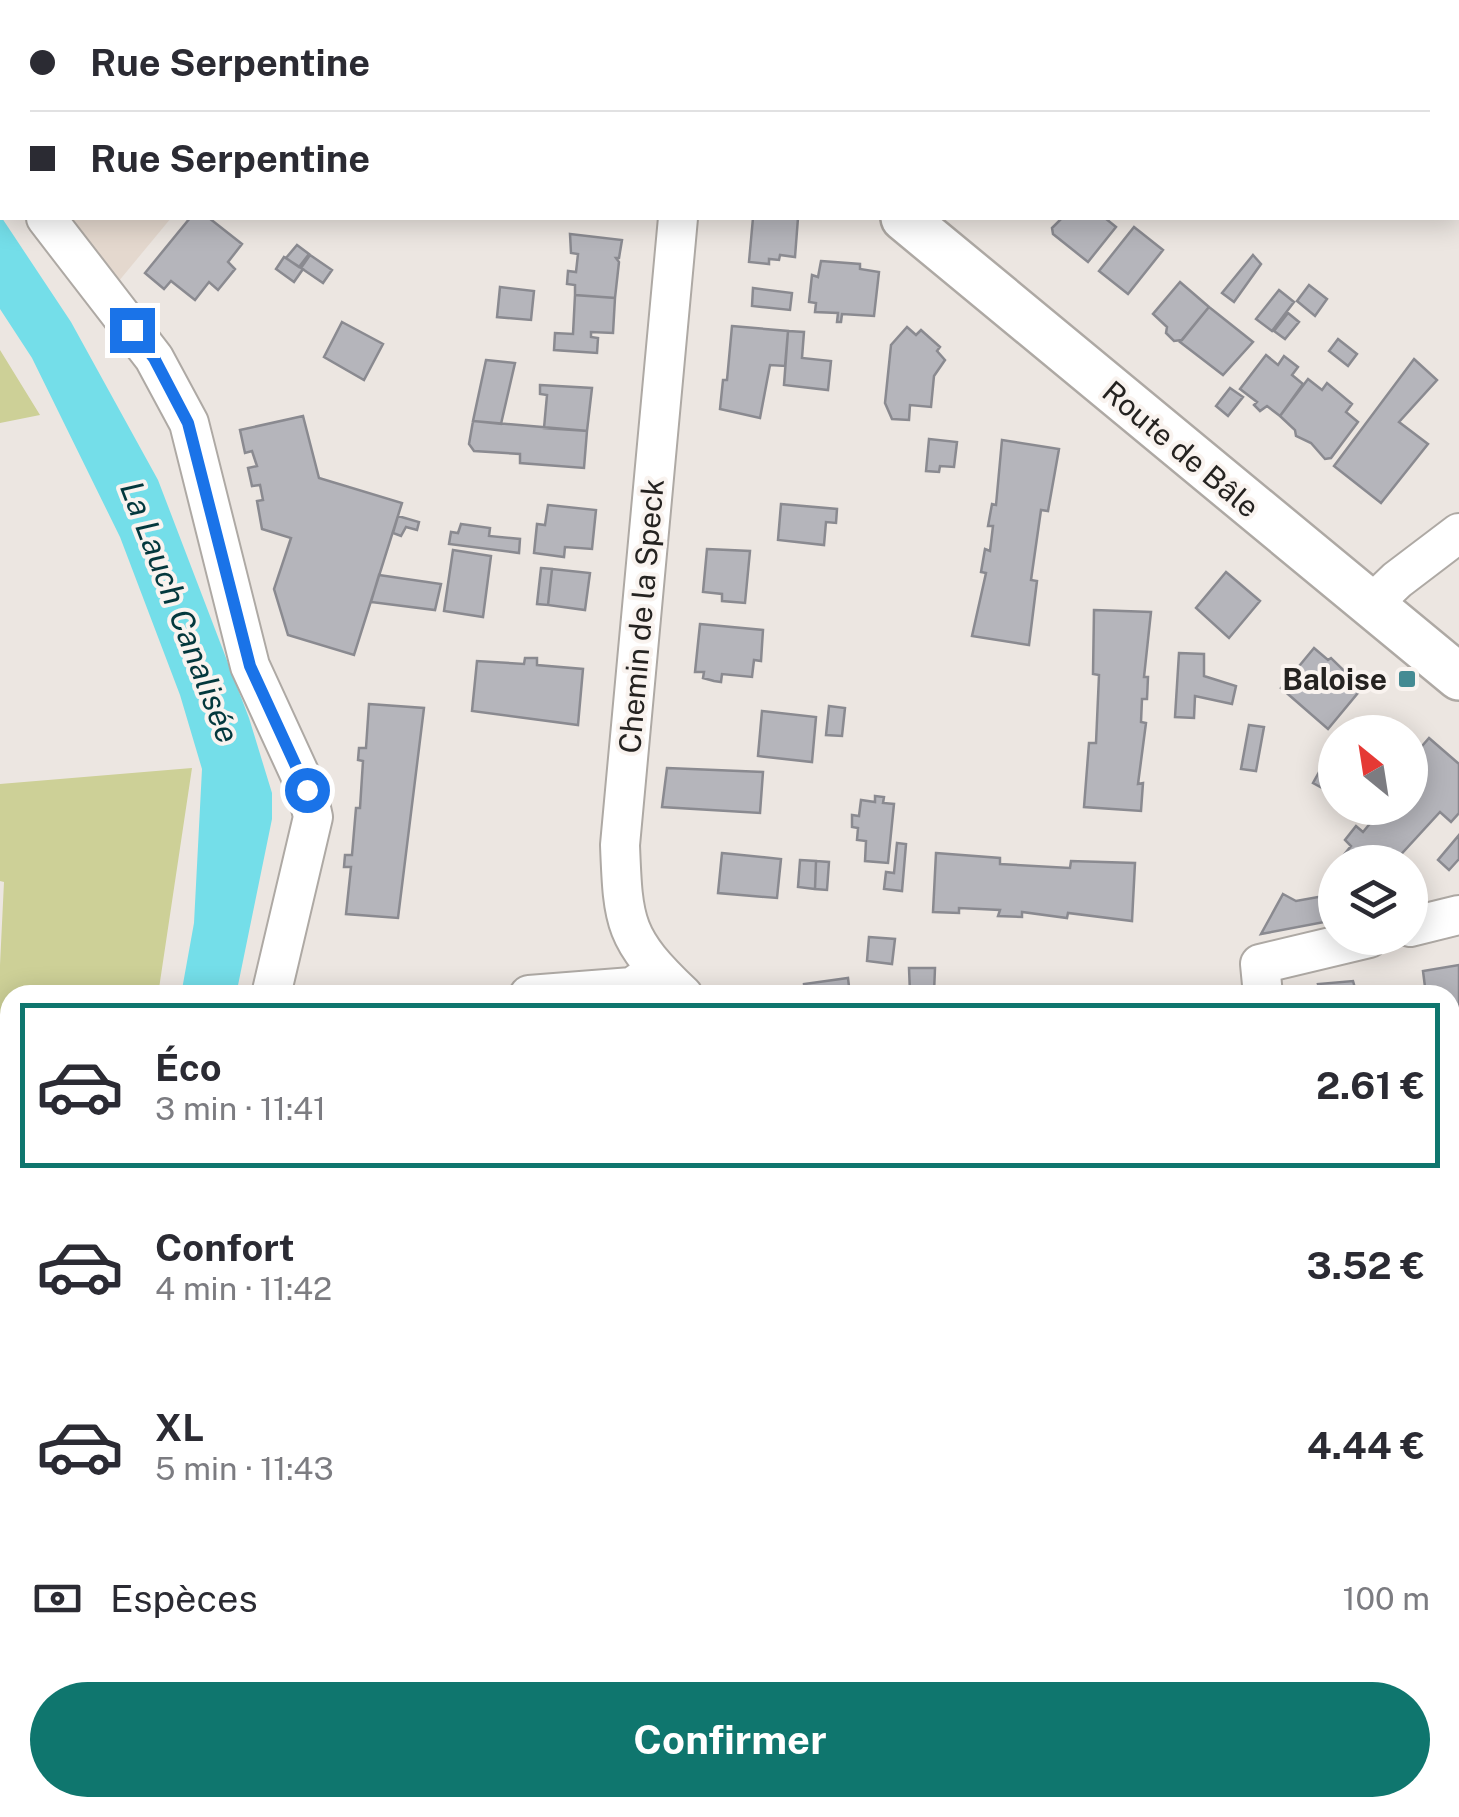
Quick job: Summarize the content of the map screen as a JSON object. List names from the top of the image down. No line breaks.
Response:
{"streets":{"street":["Route de Bâle","Chemin de la Speck"]},"water":["La Lauch Canalisée"],"places":{"transit":["Baloise"]},"north":"top left","page":{"banner":["Rue Serpentine","Rue Serpentine"],"list":[{"name":"Éco","note":"3 min · 11:41","value":"2.61 €"},{"name":"Confort","note":"4 min · 11:42","value":"3.52 €"},{"name":"XL","note":"5 min · 11:43","value":"4.44 €"}],"pay":["Espèces","100 m"],"buttons":"Confirmer"}}
